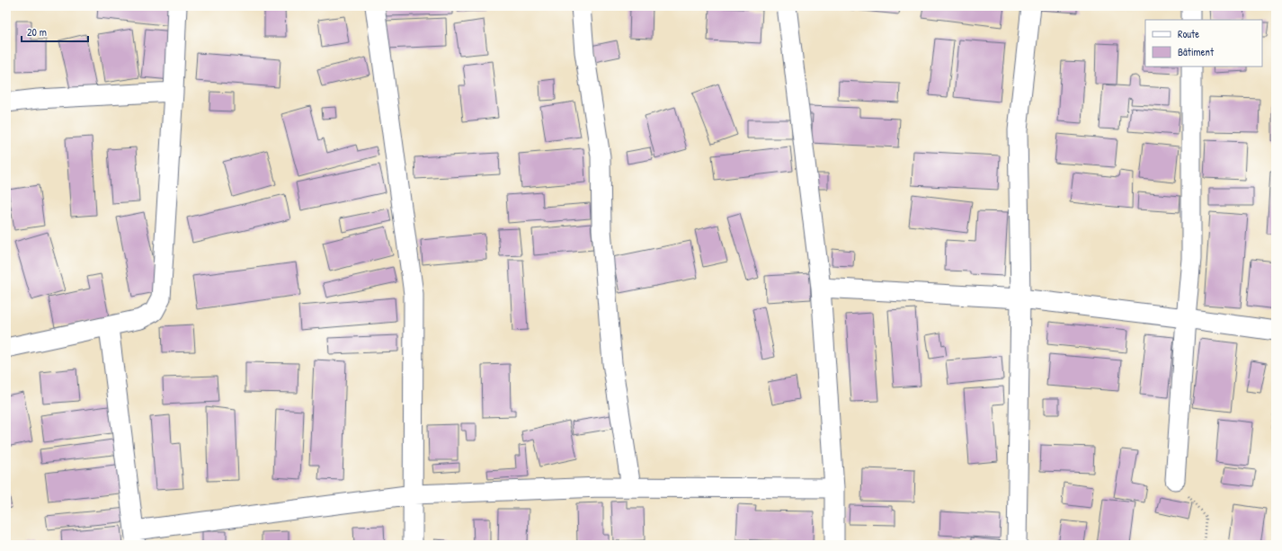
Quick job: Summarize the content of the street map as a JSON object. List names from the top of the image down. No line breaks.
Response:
{"legend":["Route","Bâtiment"],"scale_bar":"20 m"}
